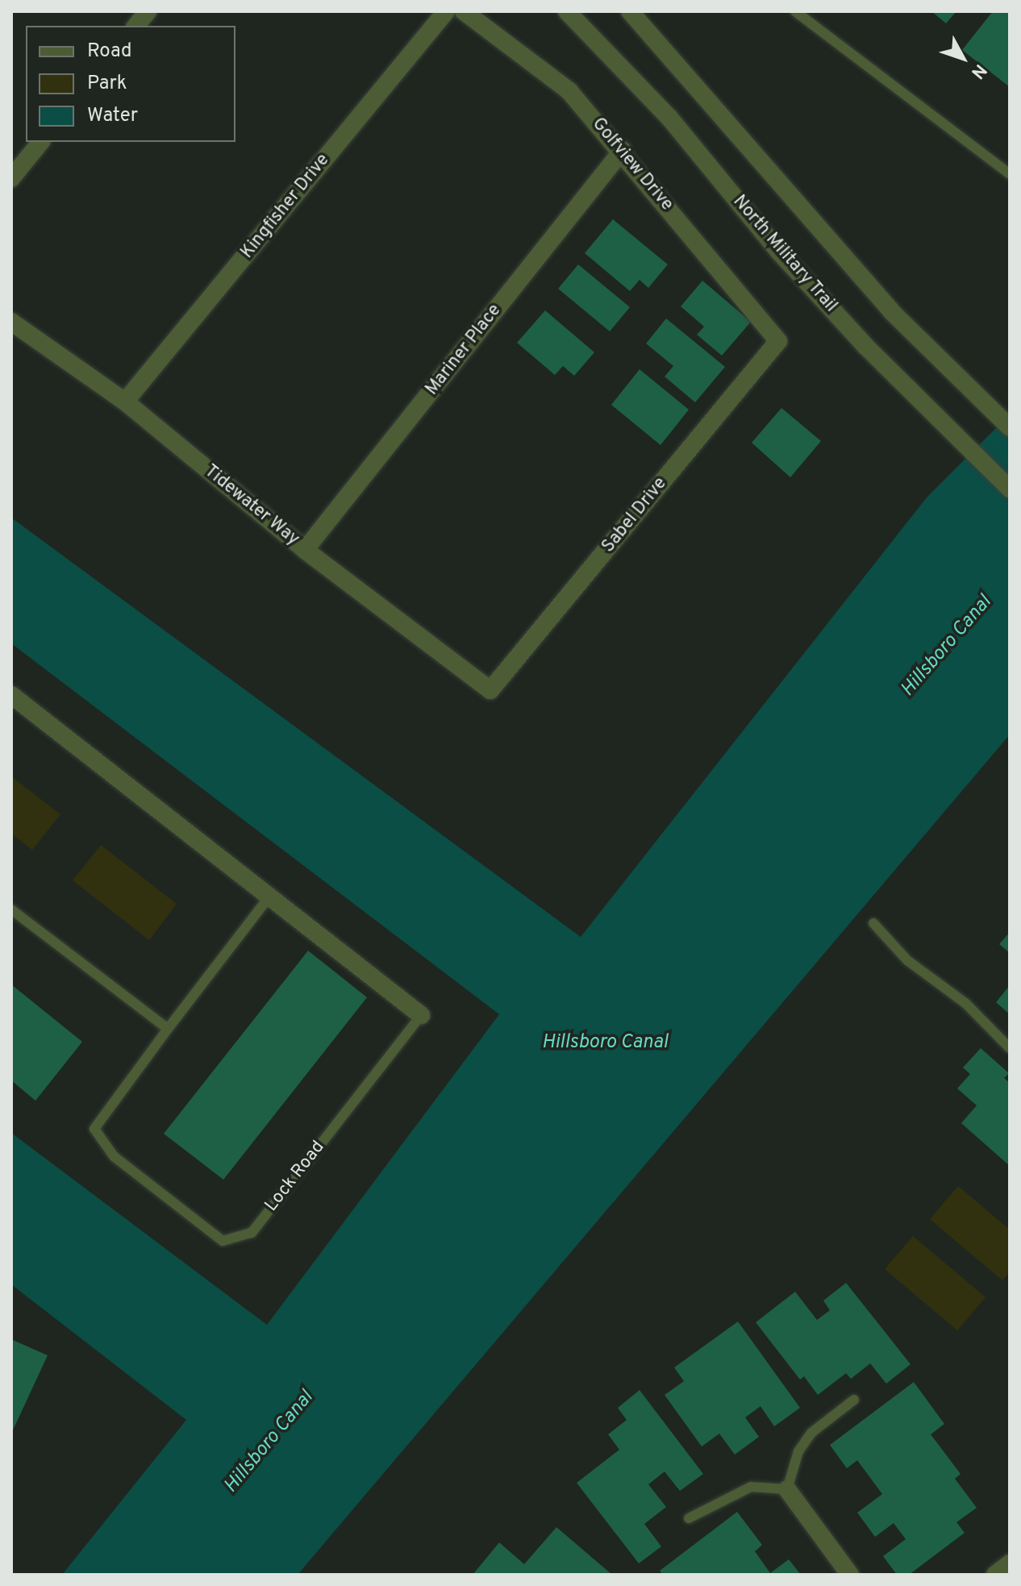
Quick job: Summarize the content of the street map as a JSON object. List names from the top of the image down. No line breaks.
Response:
{"streets":{"street":["Golfview Drive","Kingfisher Drive","North Military Trail","Mariner Place","Tidewater Way","Sabel Drive","Lock Road"]},"crossings":[["Golfview Drive","Mariner Place"],["Golfview Drive","Sabel Drive"],["Kingfisher Drive","Tidewater Way"],["Mariner Place","Tidewater Way"],["Tidewater Way","Sabel Drive"]],"water":["Hillsboro Canal"],"legend":["Road","Park","Water"],"north":"bottom right"}
